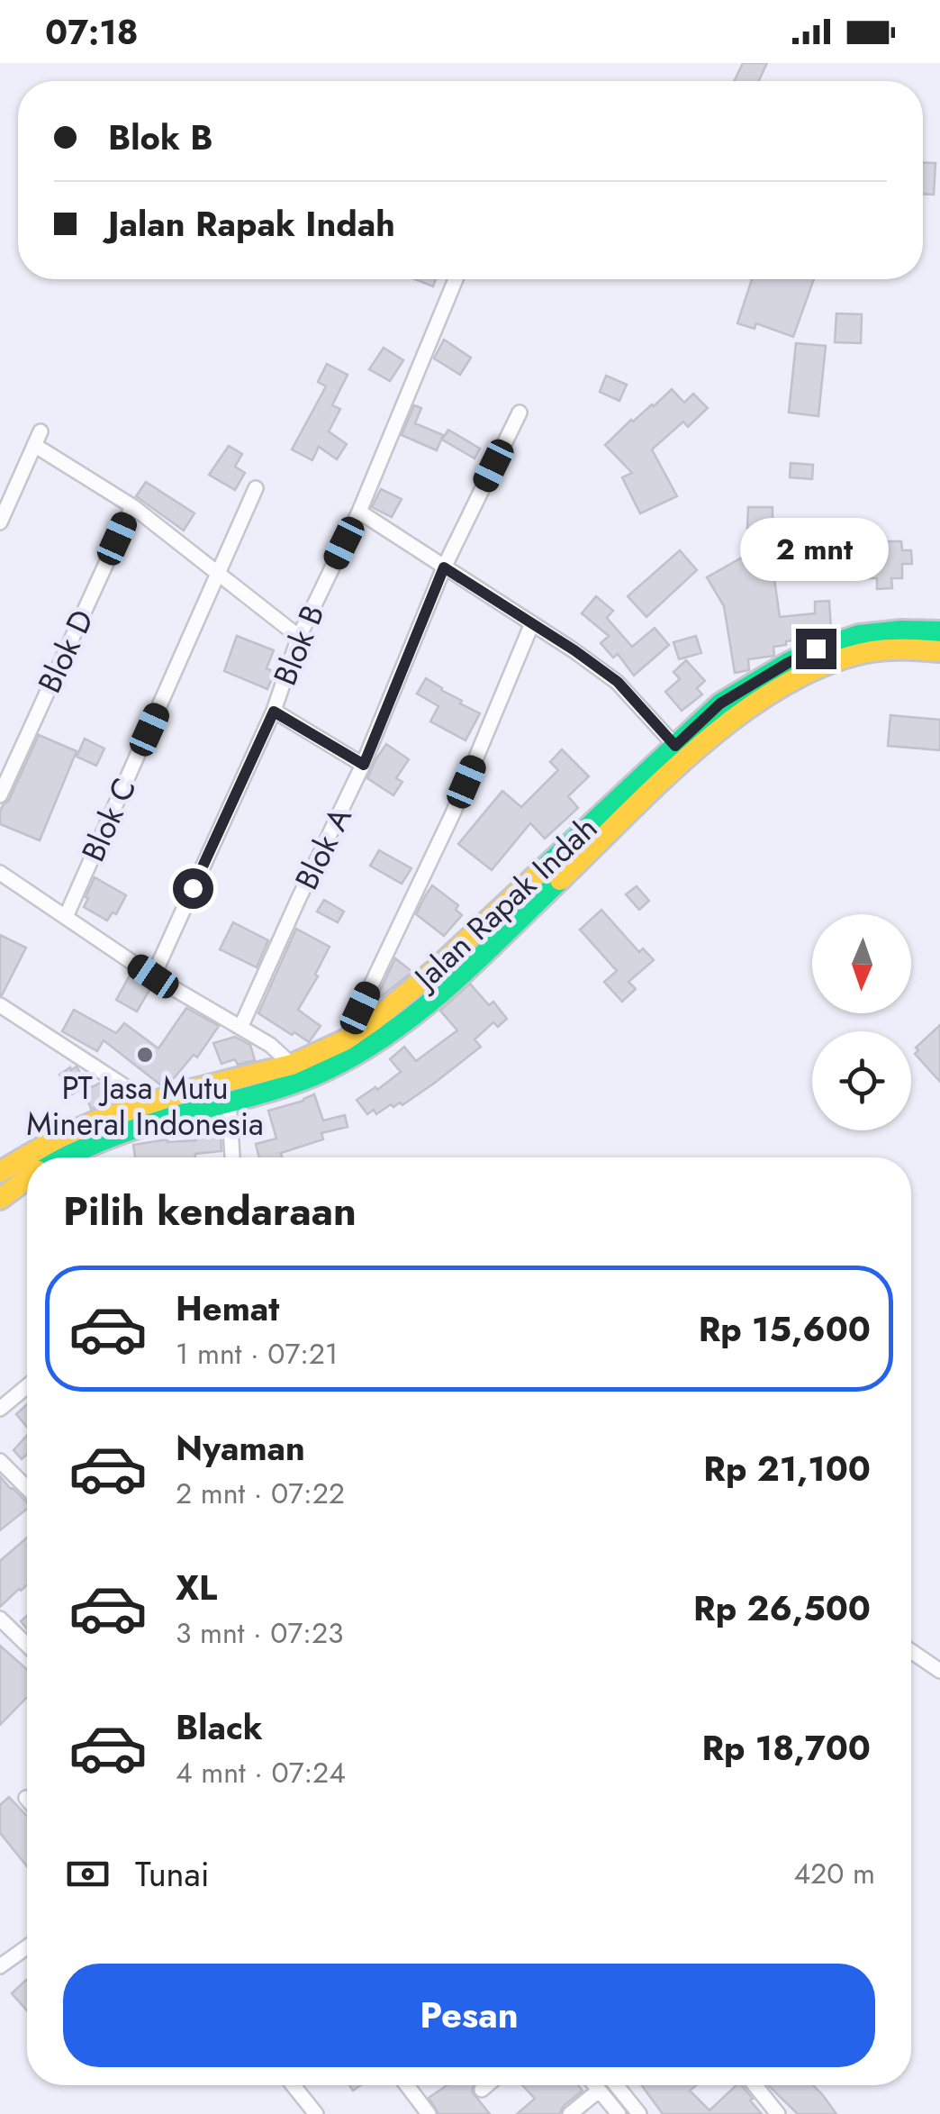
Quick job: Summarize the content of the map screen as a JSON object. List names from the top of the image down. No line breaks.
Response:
{"streets":{"main road":["Jalan Rapak Indah"],"street":["Blok B","Blok D","Blok C","Blok A"]},"places":["PT Jasa Mutu Mineral Indonesia"],"north":"bottom","page":{"status":"07:18","banner":["Blok B","Jalan Rapak Indah"],"bubble":"2 mnt","heading":"Pilih kendaraan","list":[{"name":"Hemat","note":"1 mnt · 07:21","value":"Rp 15,600"},{"name":"Nyaman","note":"2 mnt · 07:22","value":"Rp 21,100"},{"name":"XL","note":"3 mnt · 07:23","value":"Rp 26,500"},{"name":"Black","note":"4 mnt · 07:24","value":"Rp 18,700"}],"pay":["Tunai","420 m"],"buttons":"Pesan"}}
